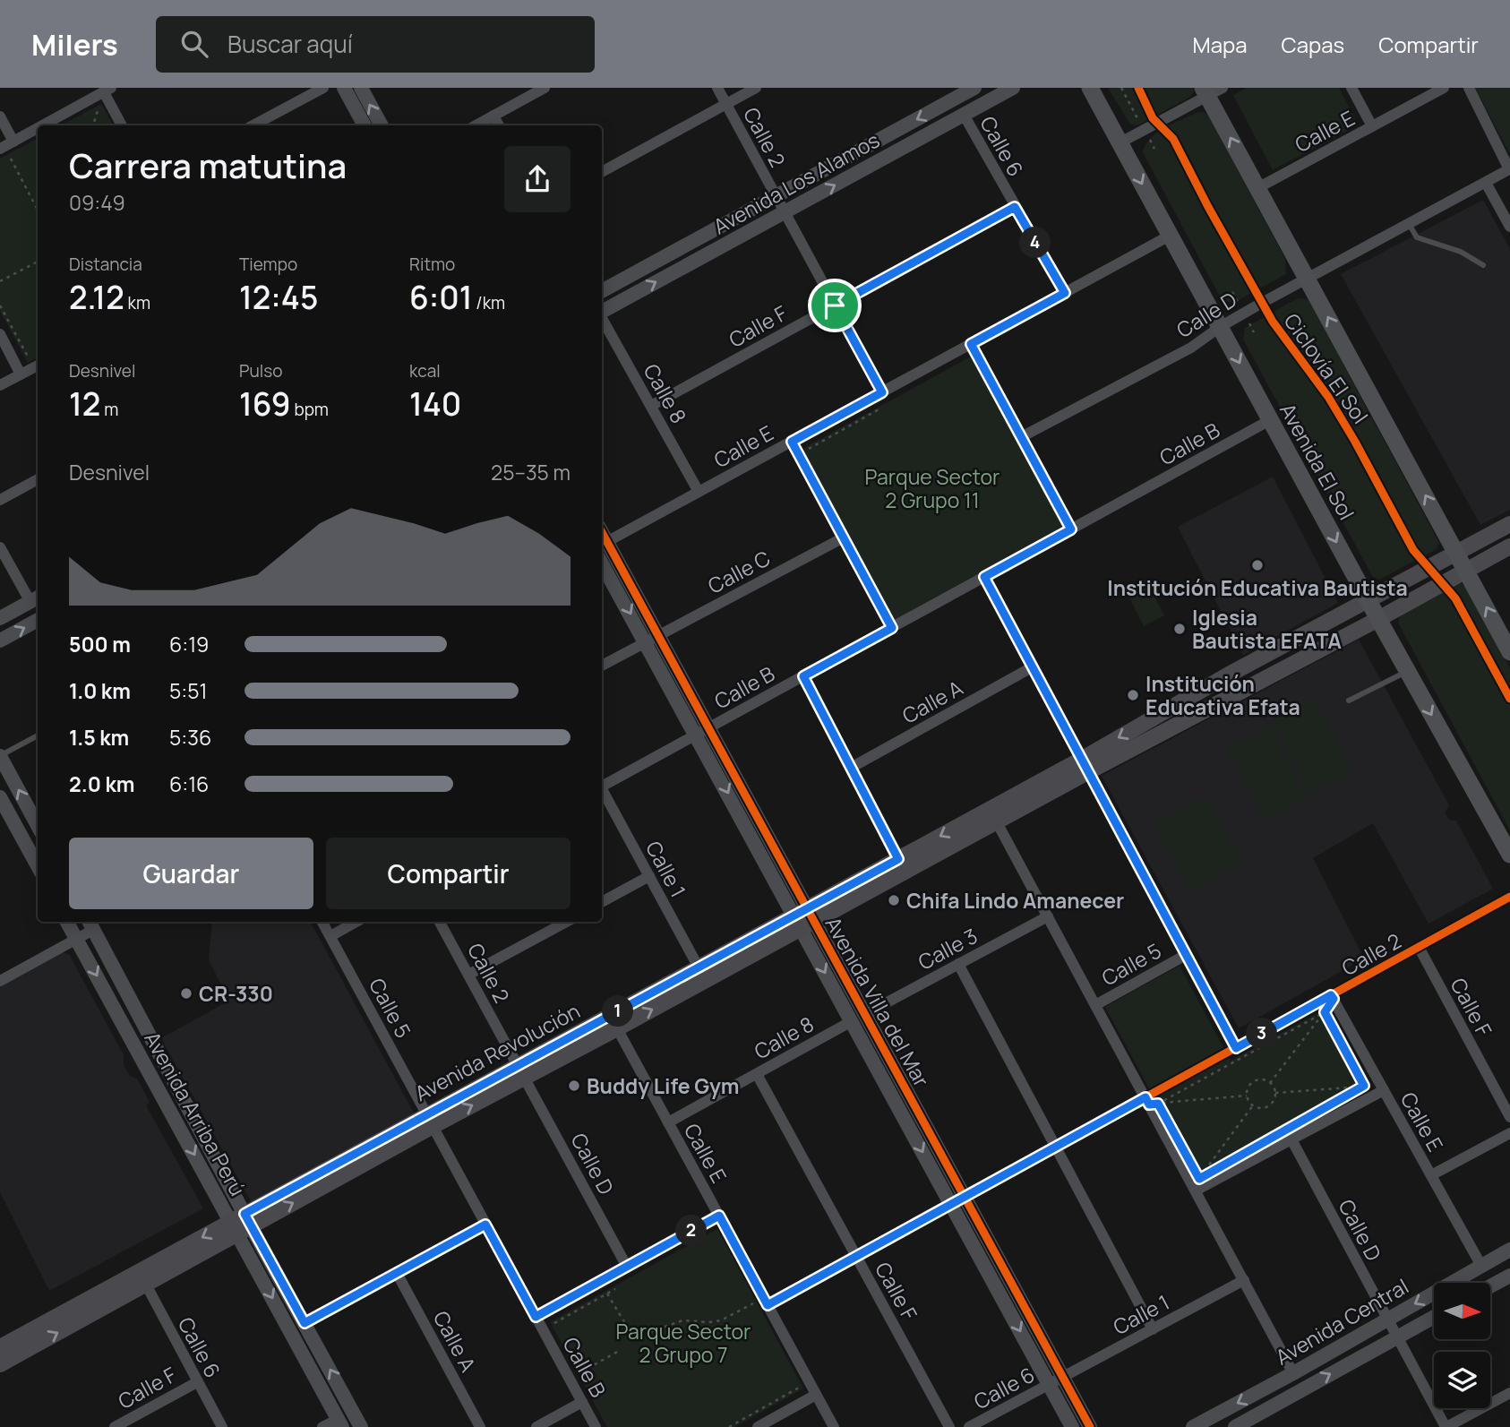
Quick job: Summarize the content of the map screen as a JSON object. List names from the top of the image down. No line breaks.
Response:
{"streets":{"main road":["Avenida El Sol","Avenida Revolución"],"street":["Calle E","Calle 2","Calle 6","Avenida Los Alamos","Calle D","Calle F","Calle 8","Calle B","Calle C","Calle A","Calle 1","Calle 3","Calle 5","Avenida Villa del Mar","Avenida Arriba Perú","Avenida Central"],"cycle path":["Ciclovía El Sol"]},"crossings":[["Calle E","Calle 2"],["Calle E","Calle 6"],["Calle E","Calle 8"],["Calle E","Avenida El Sol"],["Calle E","Avenida Villa del Mar"],["Calle E","Avenida Revolución"],["Calle E","Avenida Central"],["Calle 2","Avenida Los Alamos"],["Calle 2","Calle D"],["Calle 2","Calle F"],["Calle 2","Avenida Villa del Mar"],["Calle 2","Avenida Revolución"],["Calle 6","Avenida Los Alamos"],["Calle 6","Calle F"],["Calle 6","Calle 1"],["Calle 6","Avenida Villa del Mar"],["Calle 6","Avenida Revolución"],["Calle D","Avenida El Sol"],["Calle D","Avenida Revolución"],["Calle D","Avenida Central"],["Calle F","Calle 8"],["Calle 8","Calle 3"],["Calle 8","Avenida Villa del Mar"],["Calle B","Avenida El Sol"],["Calle B","Calle 5"],["Calle B","Avenida Villa del Mar"],["Calle B","Avenida Revolución"],["Avenida El Sol","Avenida Revolución"],["Calle C","Avenida Villa del Mar"],["Calle 1","Avenida Villa del Mar"],["Calle 1","Avenida Revolución"],["Calle 3","Avenida Villa del Mar"],["Calle 5","Avenida Revolución"],["Avenida Villa del Mar","Avenida Revolución"],["Avenida Revolución","Avenida Arriba Perú"]],"parks":["Parque Sector 2 Grupo 11","Parque Sector 2 Grupo 7"],"places":["Institución Educativa Bautista","Iglesia Bautista EFATA","Institución Educativa Efata","Chifa Lindo Amanecer","CR-330","Buddy Life Gym"],"north":"right","page":{"header":"Milers","search":"Buscar aquí","nav":["Mapa","Capas","Compartir"],"heading":["Carrera matutina","09:49"],"pins":["4","1","3","2"],"stats":[["Distancia","2.12 km"],["Tiempo","12:45"],["Ritmo","6:01 /km"],["Desnivel","12 m"],["Pulso","169 bpm"],["kcal","140"]],"chart":["Desnivel","25–35 m"],"list":[{"name":"500 m","note":"6:19"},{"name":"1.0 km","note":"5:51"},{"name":"1.5 km","note":"5:36"},{"name":"2.0 km","note":"6:16"}],"buttons":["Guardar","Compartir"]}}
